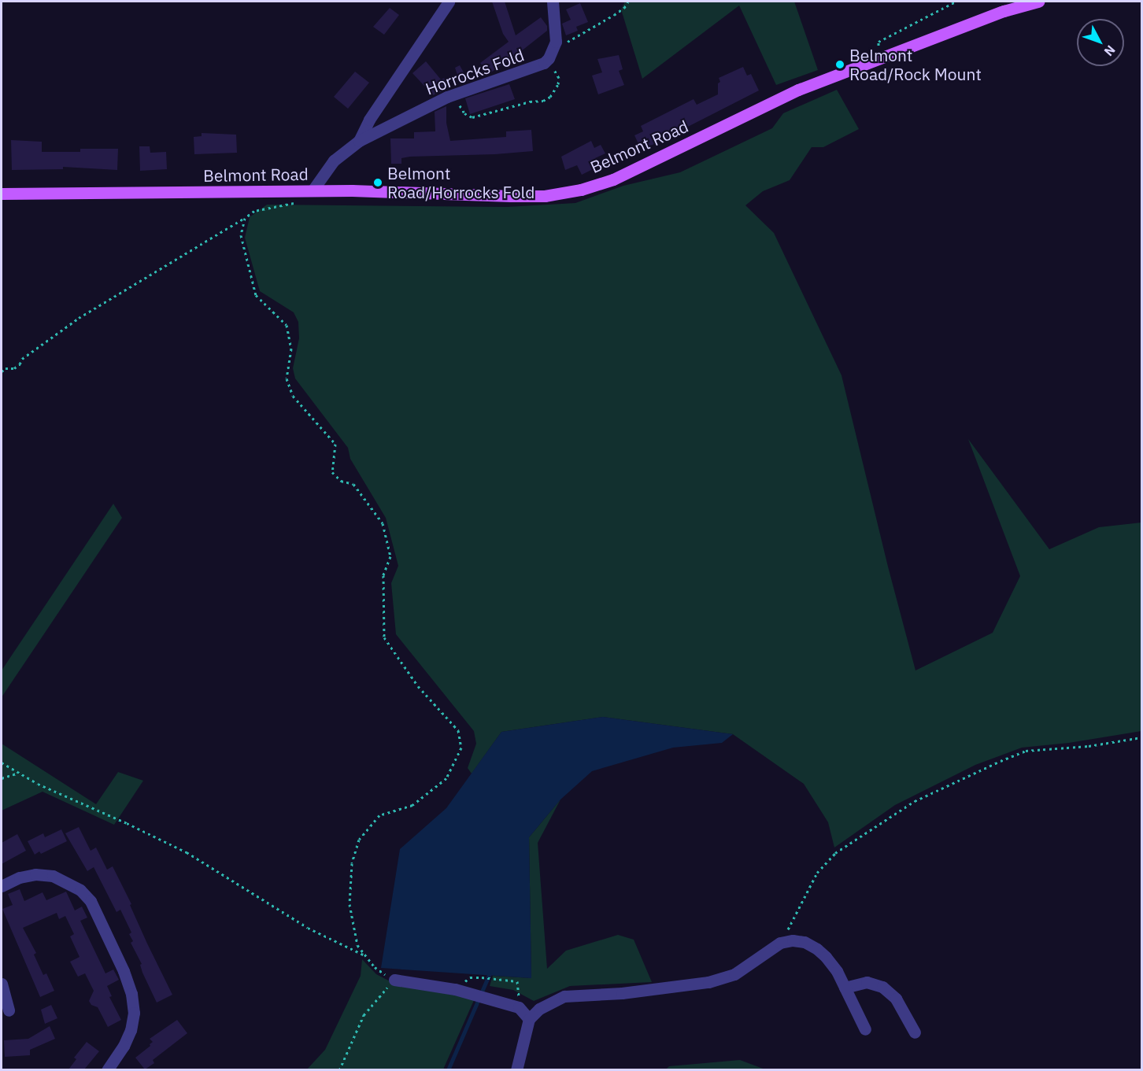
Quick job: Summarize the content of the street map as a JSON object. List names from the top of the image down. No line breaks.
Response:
{"streets":{"main road":["Belmont Road"],"street":["Horrocks Fold"]},"crossings":[["Horrocks Fold","Belmont Road"]],"places":["Belmont Road/Rock Mount","Belmont Road/Horrocks Fold"],"north":"bottom right"}
